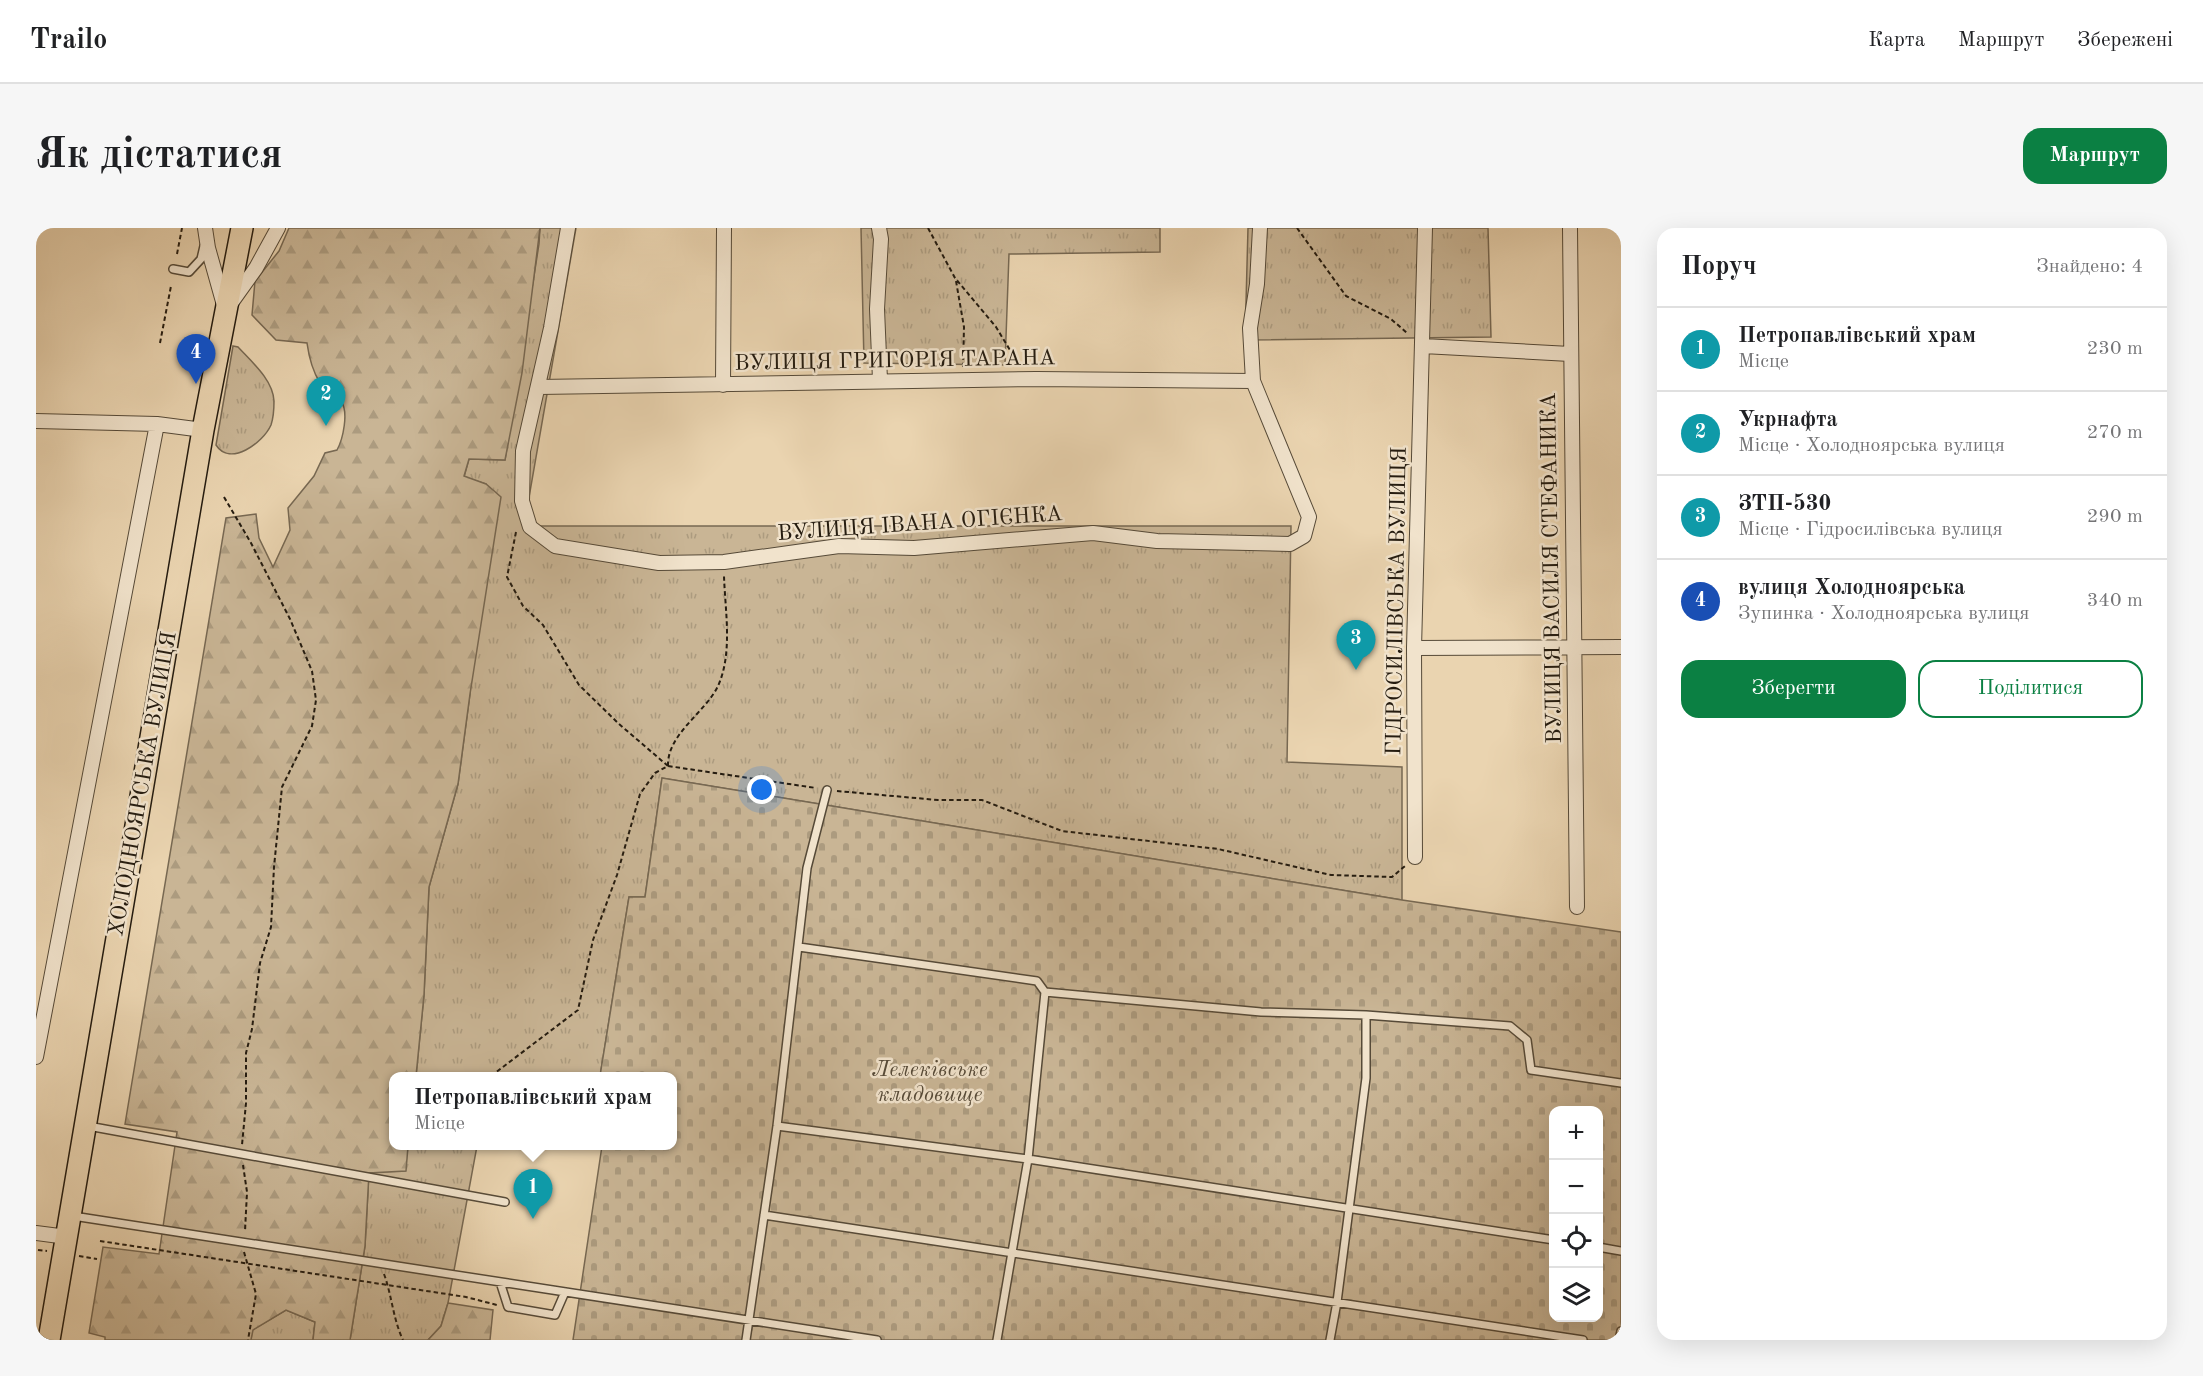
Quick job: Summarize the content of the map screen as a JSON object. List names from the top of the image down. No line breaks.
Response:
{"streets":{"main road":["ХОЛОДНОЯРСЬКА ВУЛИЦЯ"],"street":["ВУЛИЦЯ ГРИГОРІЯ ТАРАНА","ВУЛИЦЯ ІВАНА ОГІЄНКА","ВУЛИЦЯ ВАСИЛЯ СТЕФАНИКА","ГІДРОСИЛІВСЬКА ВУЛИЦЯ"]},"crossings":[["ВУЛИЦЯ ГРИГОРІЯ ТАРАНА","ВУЛИЦЯ ІВАНА ОГІЄНКА"]],"parks":["Лелеківське кладовище"],"page":{"header":"Trailo","nav":["Карта","Маршрут","Збережені"],"buttons":["Маршрут",["Зберегти","Поділитися"]],"title":"Як дістатися","heading":["Поруч","Знайдено: 4"],"list":[{"mark":"1","name":"Петропавлівський храм","note":"Місце","value":"230 m"},{"mark":"2","name":"Укрнафта","note":"Місце · Холодноярська вулиця","value":"270 m"},{"mark":"3","name":"ЗТП-530","note":"Місце · Гідросилівська вулиця","value":"290 m"},{"mark":"4","name":"вулиця Холодноярська","note":"Зупинка · Холодноярська вулиця","value":"340 m"}],"pins":["4","2","3","1"],"popup":["Петропавлівський храм","Місце"],"map_buttons":["+","−"]}}
